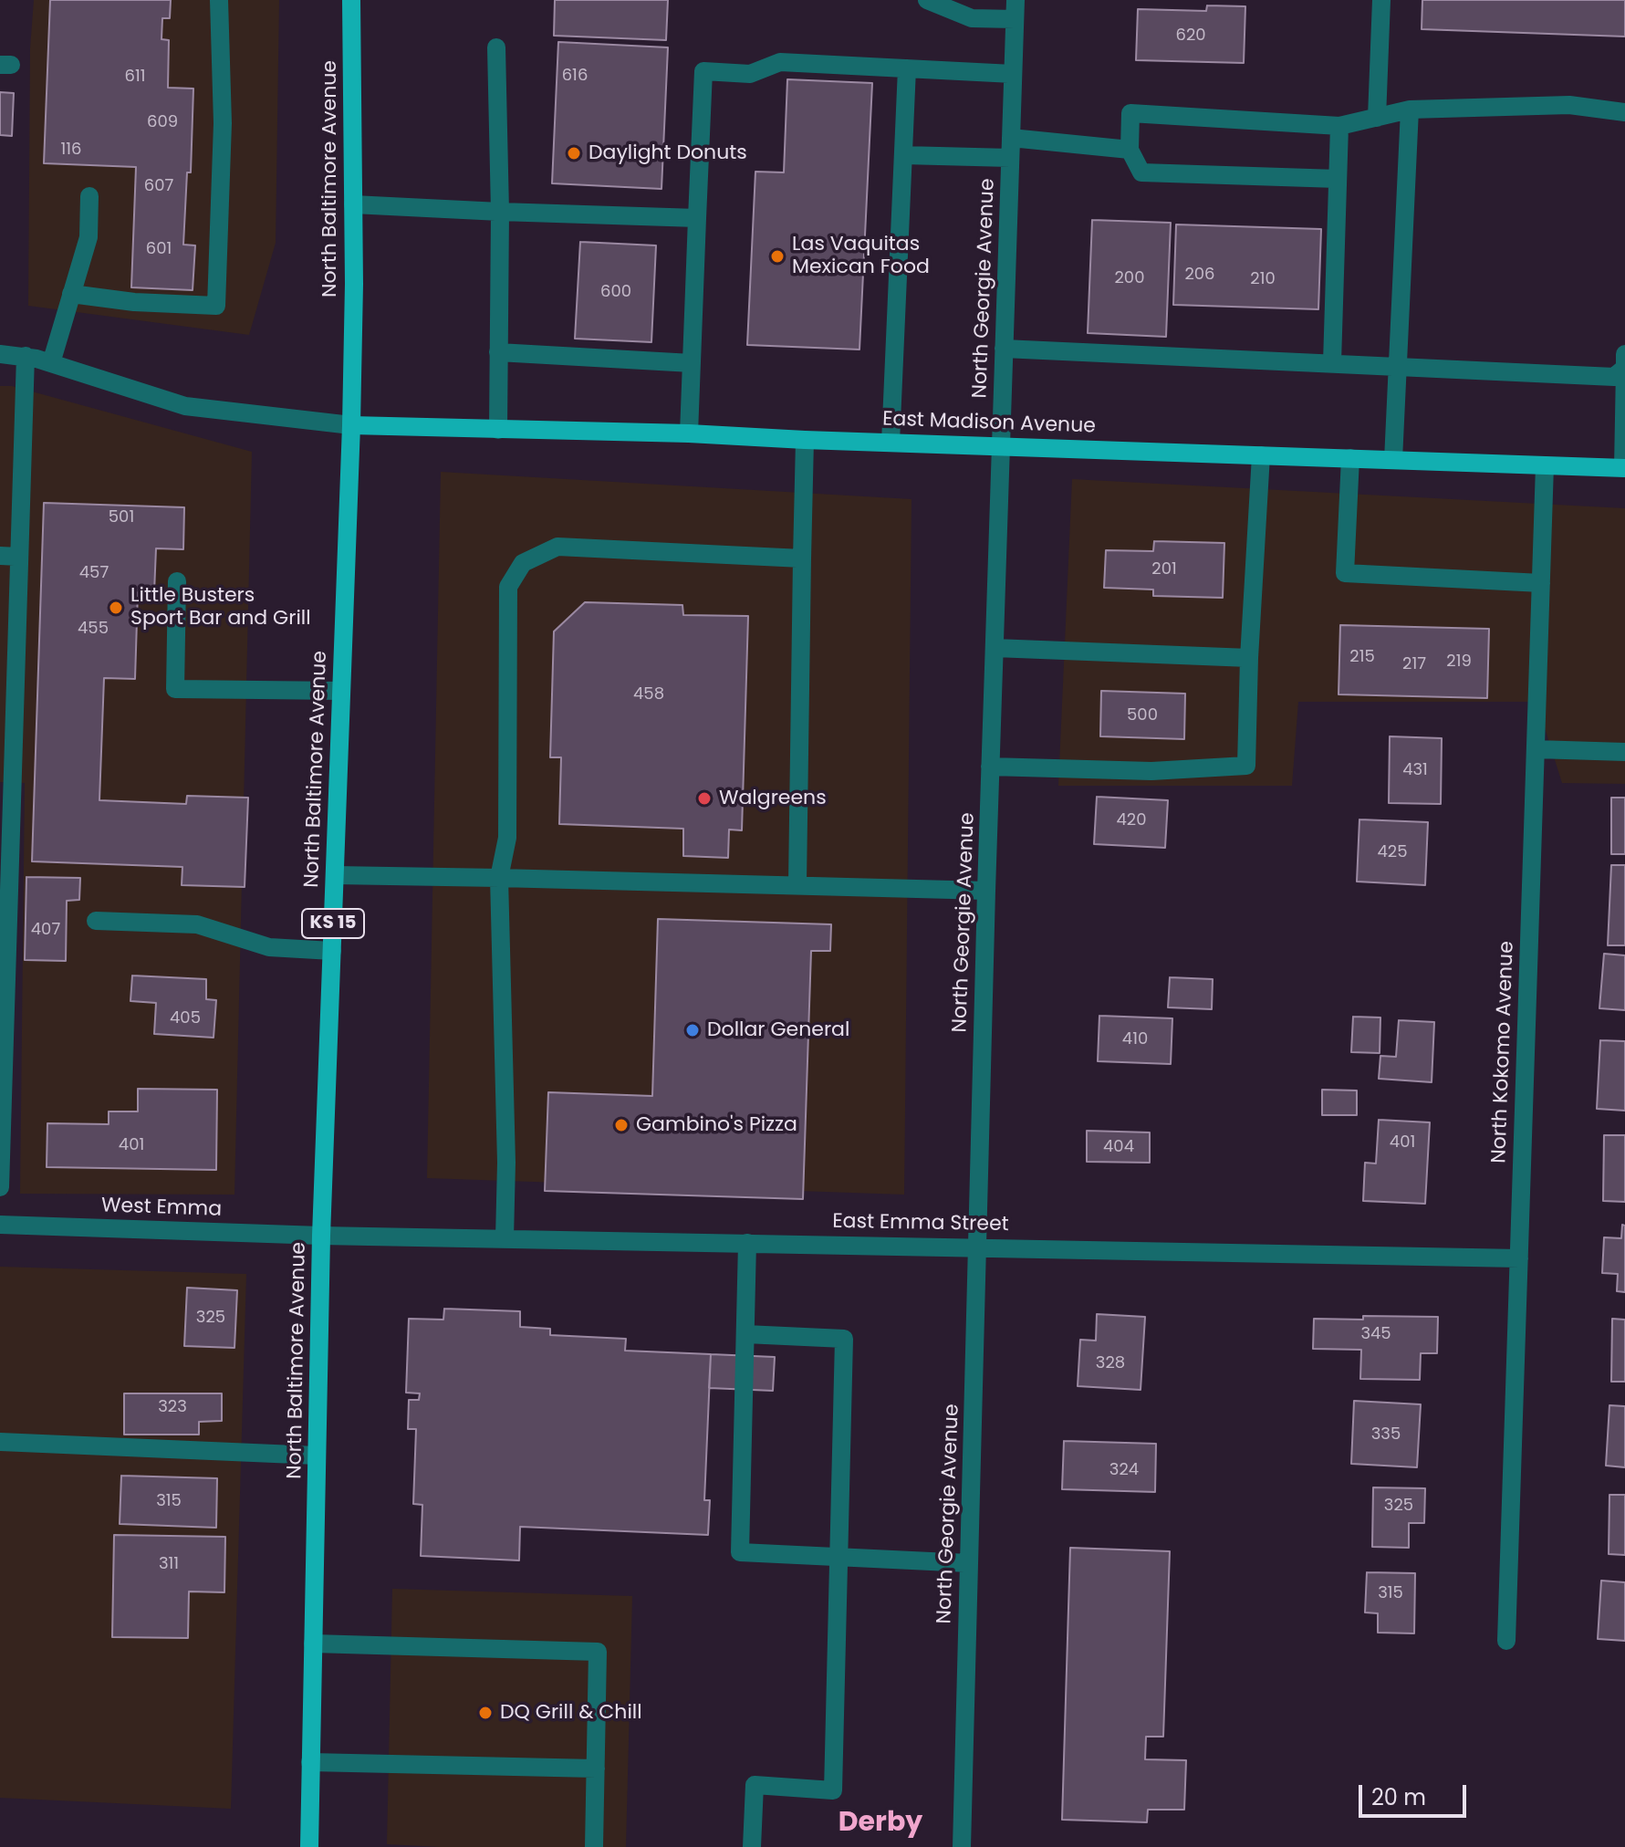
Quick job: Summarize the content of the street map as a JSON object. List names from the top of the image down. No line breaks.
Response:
{"streets":{"main road":["North Baltimore Avenue","East Madison Avenue","KS 15"],"street":["North Georgie Avenue","North Kokomo Avenue","West Emma","East Emma Street"]},"crossings":[["North Baltimore Avenue","East Madison Avenue"],["North Baltimore Avenue","West Emma"],["North Baltimore Avenue","East Emma Street"],["North Georgie Avenue","East Madison Avenue"],["North Georgie Avenue","East Emma Street"],["East Madison Avenue","North Kokomo Avenue"],["North Kokomo Avenue","East Emma Street"],["West Emma","East Emma Street"]],"districts":["Derby"],"places":["Daylight Donuts","Las Vaquitas Mexican Food","Little Busters Sport Bar and Grill","Walgreens","Dollar General","Gambino's Pizza","DQ Grill & Chill"],"house_numbers":["620","616","611","609","116","607","601","206","200","210","600","501","201","457","455","215","219","217","458","500","431","420","425","407","405","410","401","401","404","325","345","328","323","335","324","315","325","311","315"],"scale_bar":"20 m"}
